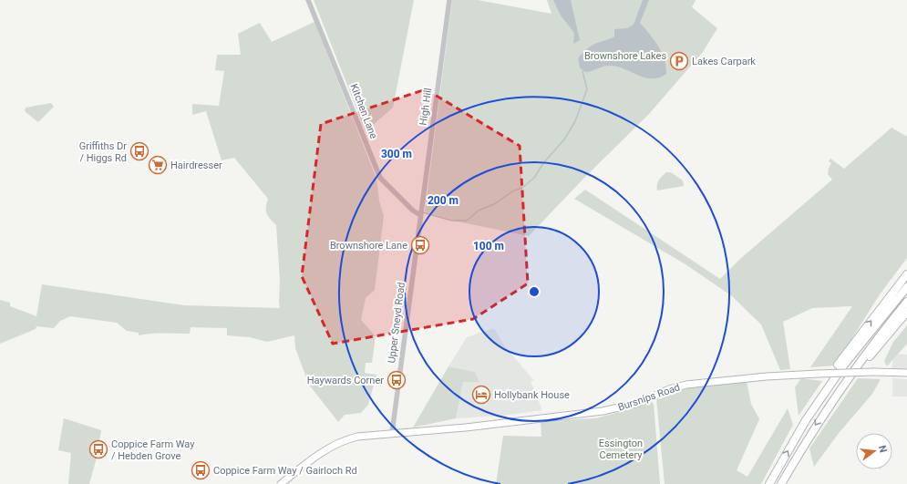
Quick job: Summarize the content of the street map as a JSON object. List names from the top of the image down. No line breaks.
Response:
{"streets":{"main road":["Bursnips Road"],"street":["High Hill","Kitchen Lane","Upper Sneyd Road"]},"crossings":[["High Hill","Kitchen Lane"],["High Hill","Upper Sneyd Road"],["Kitchen Lane","Upper Sneyd Road"],["Upper Sneyd Road","Bursnips Road"]],"parks":["Brownshore Lakes","Essington Cemetery"],"places":{"parking":["Lakes Carpark"],"bus stop":["Griffiths Dr / Higgs Rd","Brownshore Lane","Haywards Corner","Coppice Farm Way / Hebden Grove","Coppice Farm Way / Gairloch Rd"],"supermarket":["Hairdresser"],"hotel":["Hollybank House"]},"north":"right","rings":["300 m","200 m","100 m"]}
